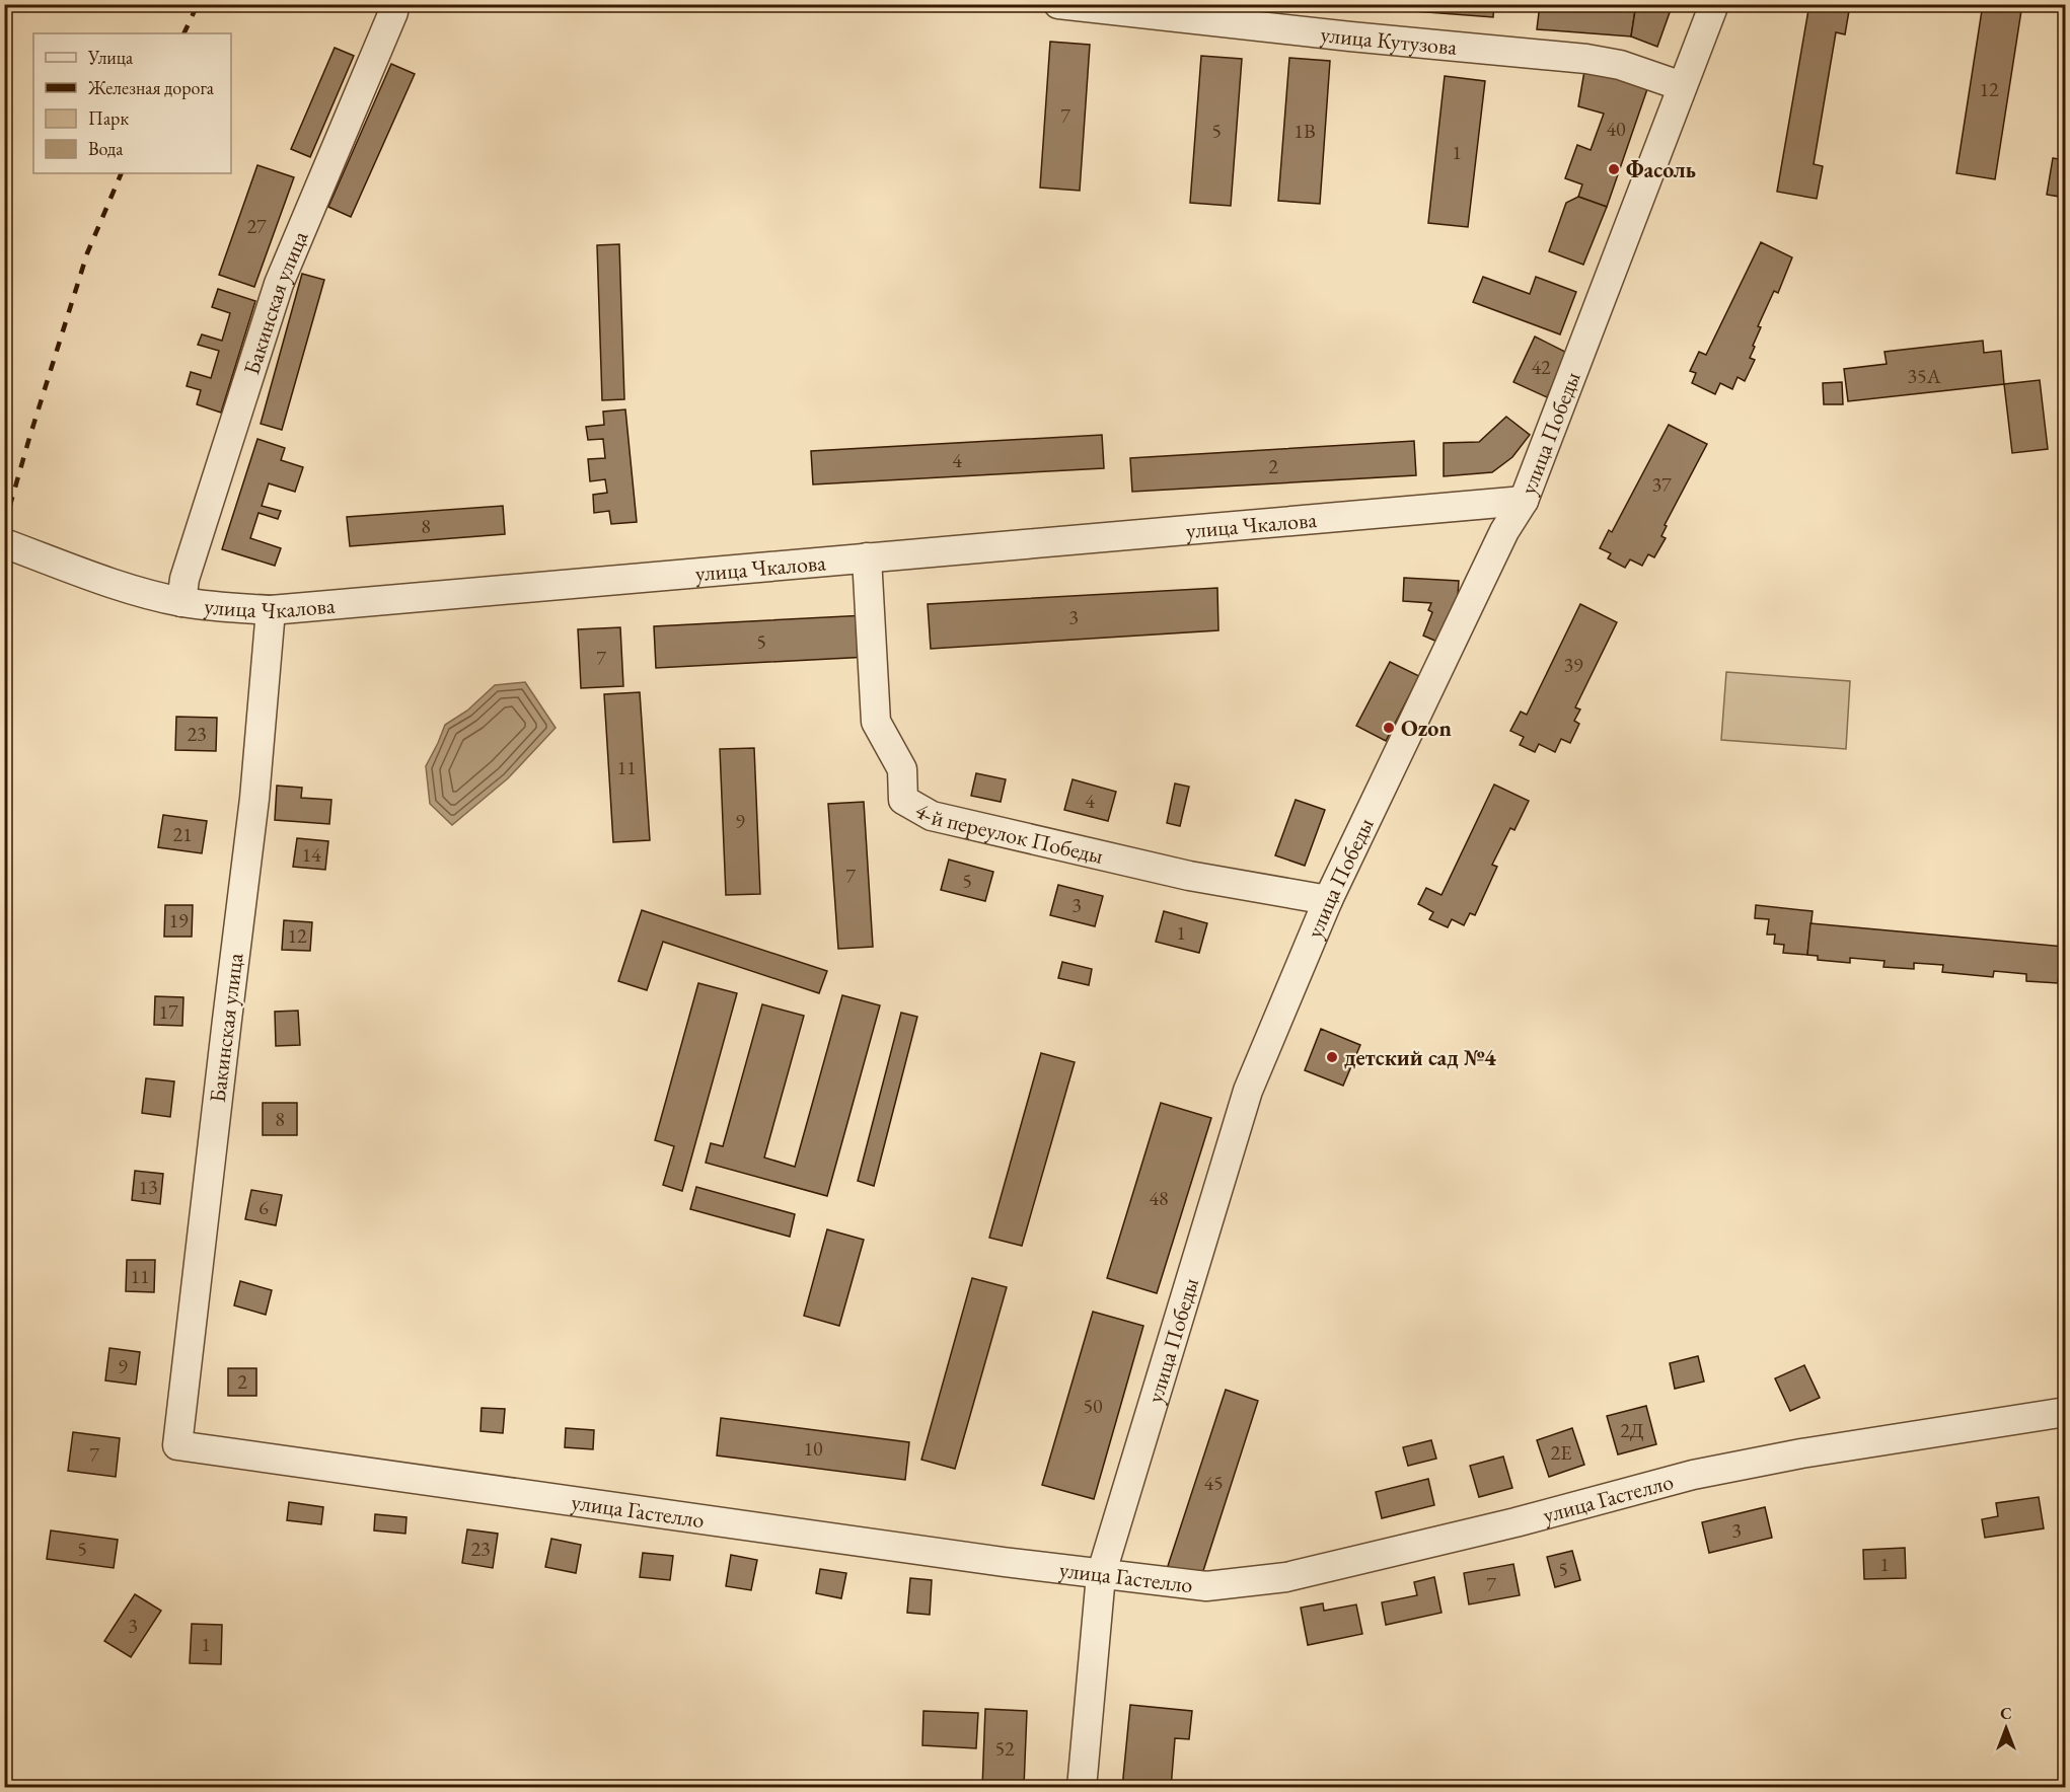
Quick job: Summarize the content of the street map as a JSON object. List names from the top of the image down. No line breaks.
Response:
{"streets":{"street":["улица Кутузова","Бакинская улица","улица Победы","улица Чкалова","4-й переулок Победы","улица Гастелло"]},"crossings":[["улица Кутузова","улица Победы"],["Бакинская улица","улица Чкалова"],["Бакинская улица","улица Гастелло"],["улица Победы","улица Чкалова"],["улица Победы","4-й переулок Победы"],["улица Победы","улица Гастелло"],["улица Чкалова","4-й переулок Победы"]],"places":["Фасоль","Ozon","детский сад №4"],"house_numbers":["12","7","40","5","1В","1","27","42","35А","4","2","37","8","3","5","7","39","23","11","4","9","21","14","7","5","3","19","1","12","17","8","13","48","6","11","9","2","50","2Д","10","2Е","7","45","3","5","23","1","5","7","3","1","52"],"legend":["Улица","Железная дорога","Парк","Вода"],"north":"top"}
